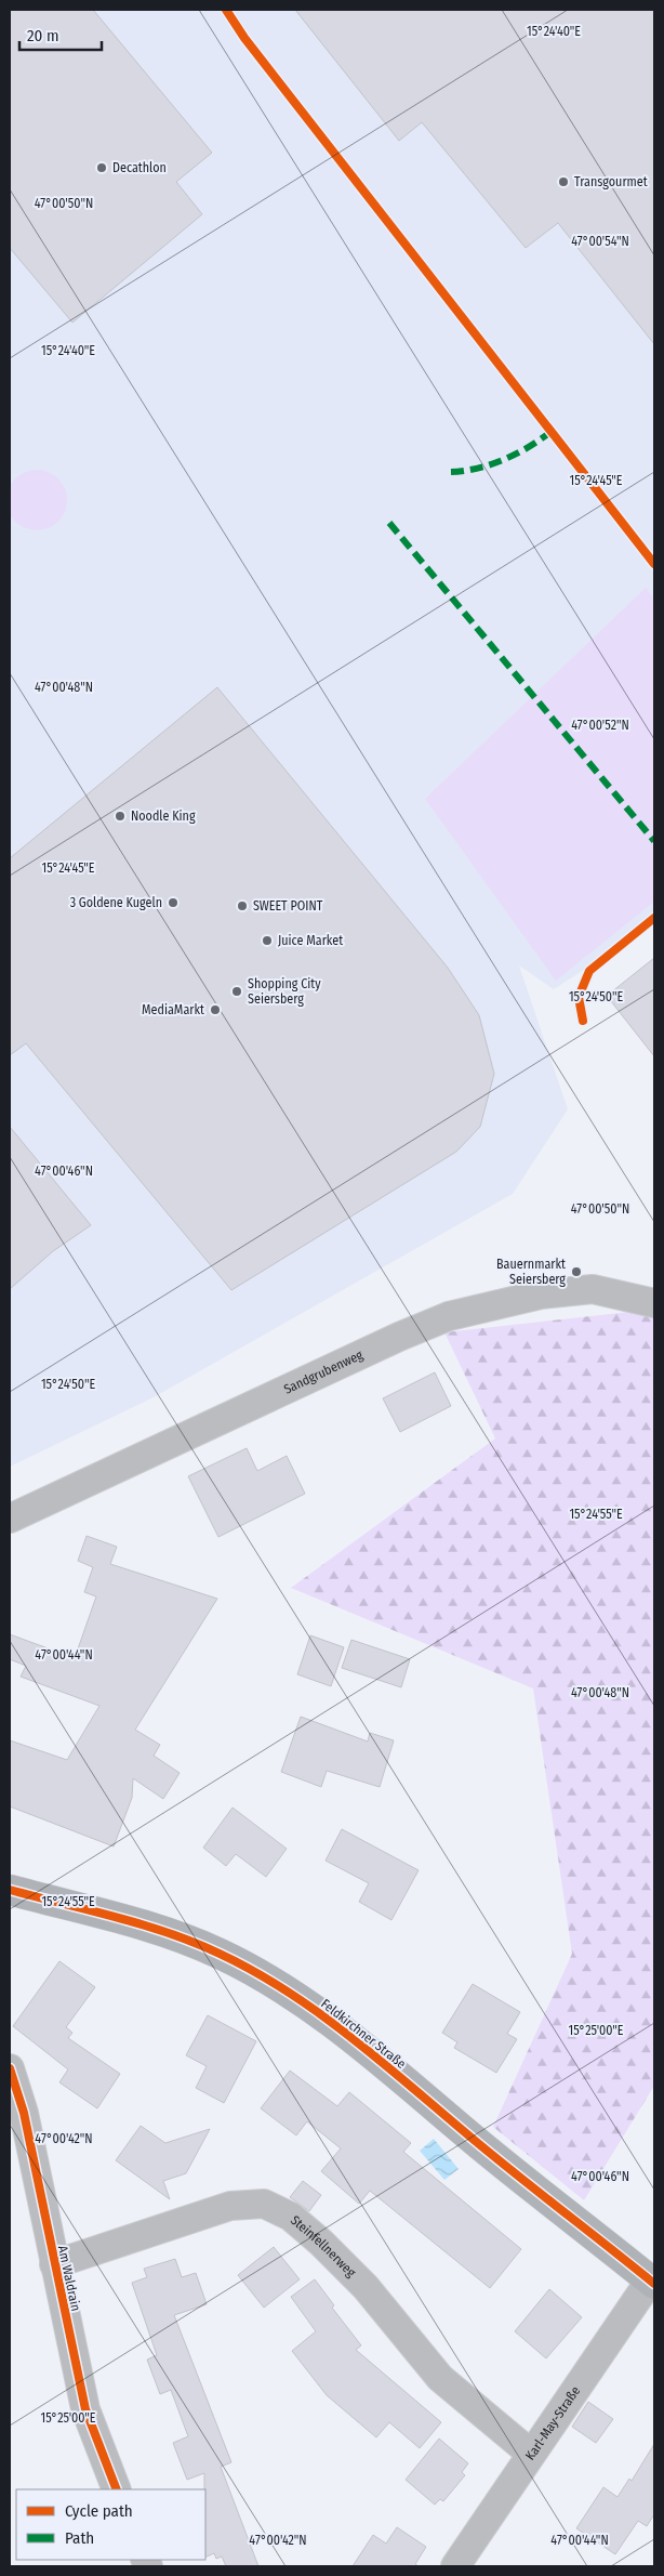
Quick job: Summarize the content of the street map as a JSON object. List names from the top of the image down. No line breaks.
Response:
{"streets":{"street":["Sandgrubenweg","Feldkirchner Straße","Steinfellnerweg","Am Waldrain","Karl-May-Straße"]},"crossings":[["Feldkirchner Straße","Karl-May-Straße"],["Steinfellnerweg","Am Waldrain"],["Steinfellnerweg","Karl-May-Straße"]],"places":["Decathlon","Transgourmet","Noodle King","3 Goldene Kugeln","SWEET POINT","Juice Market","Shopping City Seiersberg","MediaMarkt","Bauernmarkt Seiersberg"],"legend":["Cycle path","Path"],"scale_bar":"20 m","coordinates":["15°24'40\"E","47°00'50\"N","47°00'54\"N","15°24'45\"E","47°00'48\"N","47°00'52\"N","15°24'50\"E","47°00'46\"N","15°24'55\"E","47°00'44\"N","15°25'00\"E","47°00'42\"N"]}
